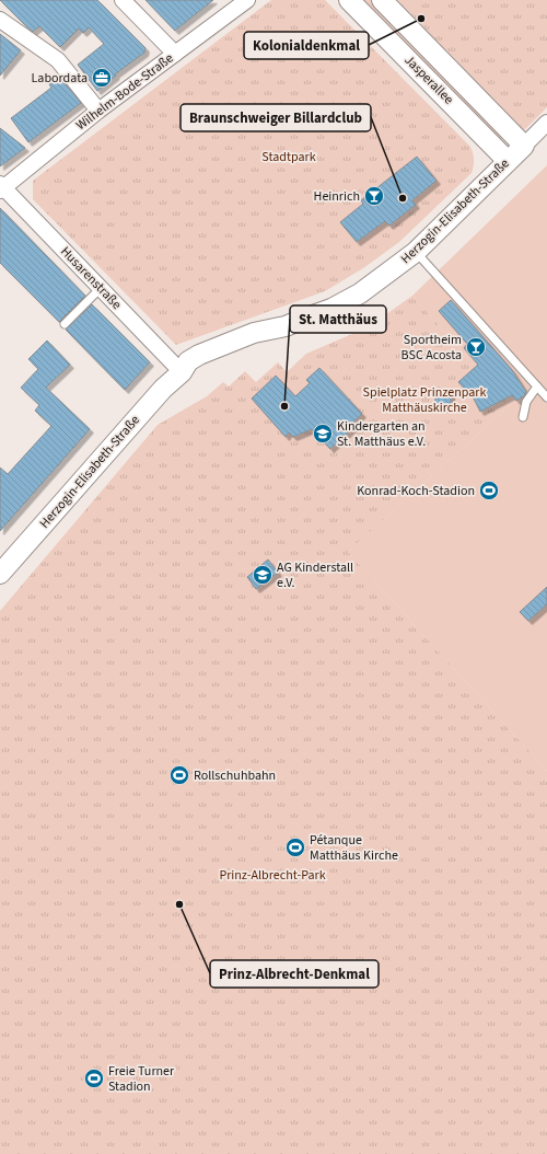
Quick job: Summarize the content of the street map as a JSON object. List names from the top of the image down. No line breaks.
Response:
{"streets":{"street":["Jasperallee","Wilhelm-Bode-Straße","Herzogin-Elisabeth-Straße","Husarenstraße"]},"crossings":[["Jasperallee","Herzogin-Elisabeth-Straße"],["Wilhelm-Bode-Straße","Husarenstraße"],["Herzogin-Elisabeth-Straße","Husarenstraße"]],"parks":["Stadtpark","Spielplatz Prinzenpark Matthäuskirche","Prinz-Albrecht-Park"],"places":{"other":["Kolonialdenkmal","Braunschweiger Billardclub","St. Matthäus","Prinz-Albrecht-Denkmal"],"office":["Labordata"],"bar":["Heinrich","Sportheim BSC Acosta"],"school or university":["Kindergarten an St. Matthäus e.V.","AG Kinderstall e.V."],"sports":["Konrad-Koch-Stadion","Rollschuhbahn","Pétanque Matthäus Kirche","Freie Turner Stadion"]}}
